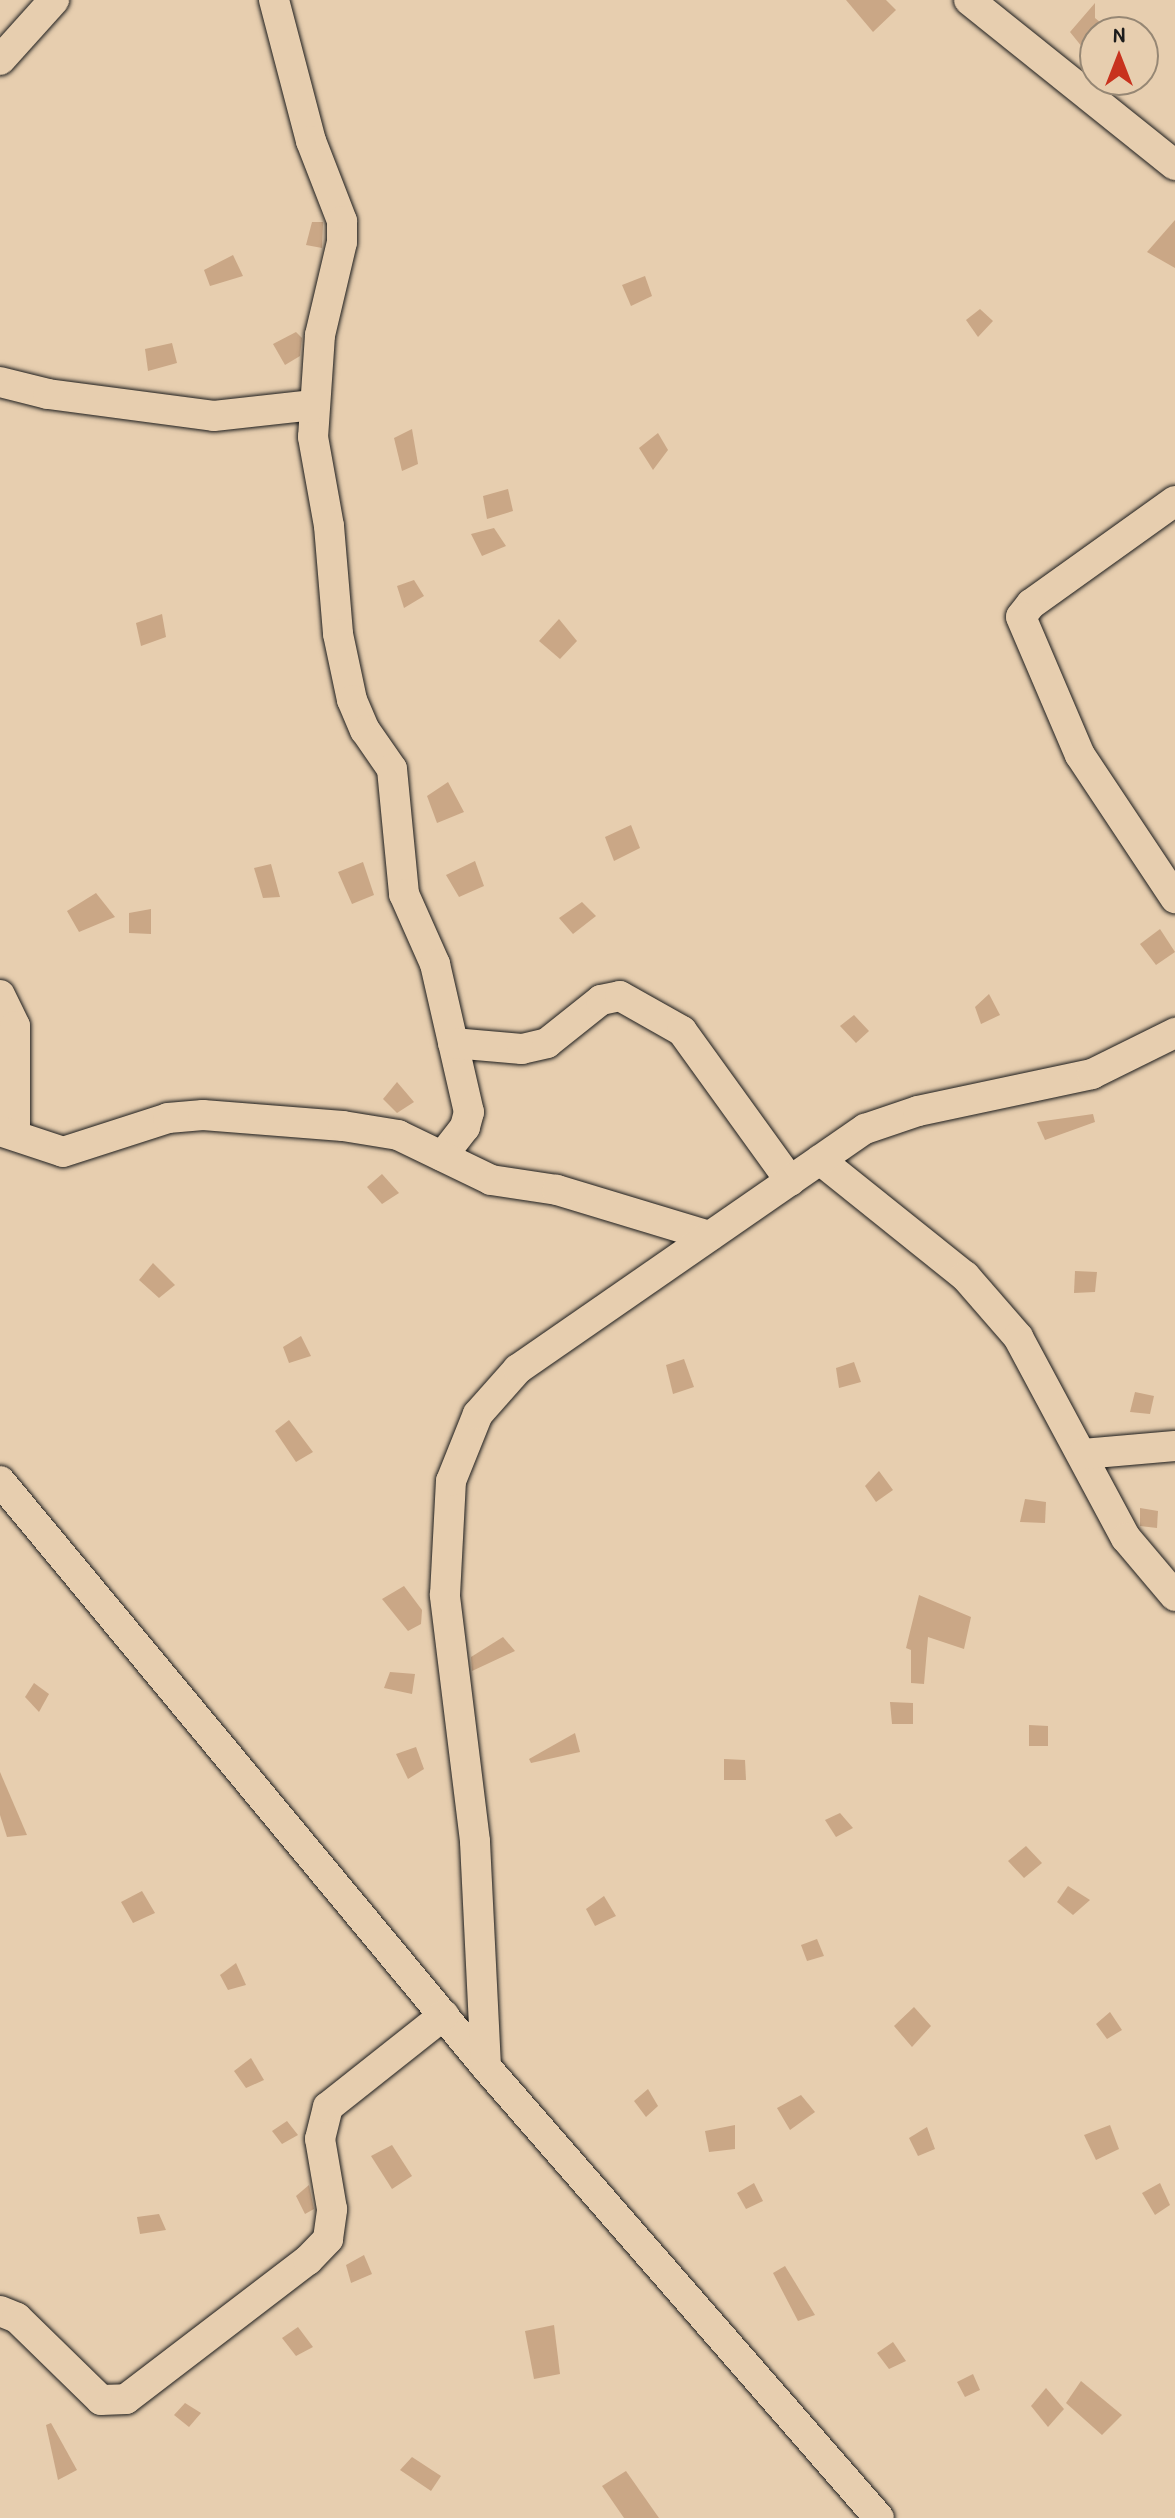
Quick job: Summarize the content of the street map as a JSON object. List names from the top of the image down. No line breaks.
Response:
{"north":"top"}
